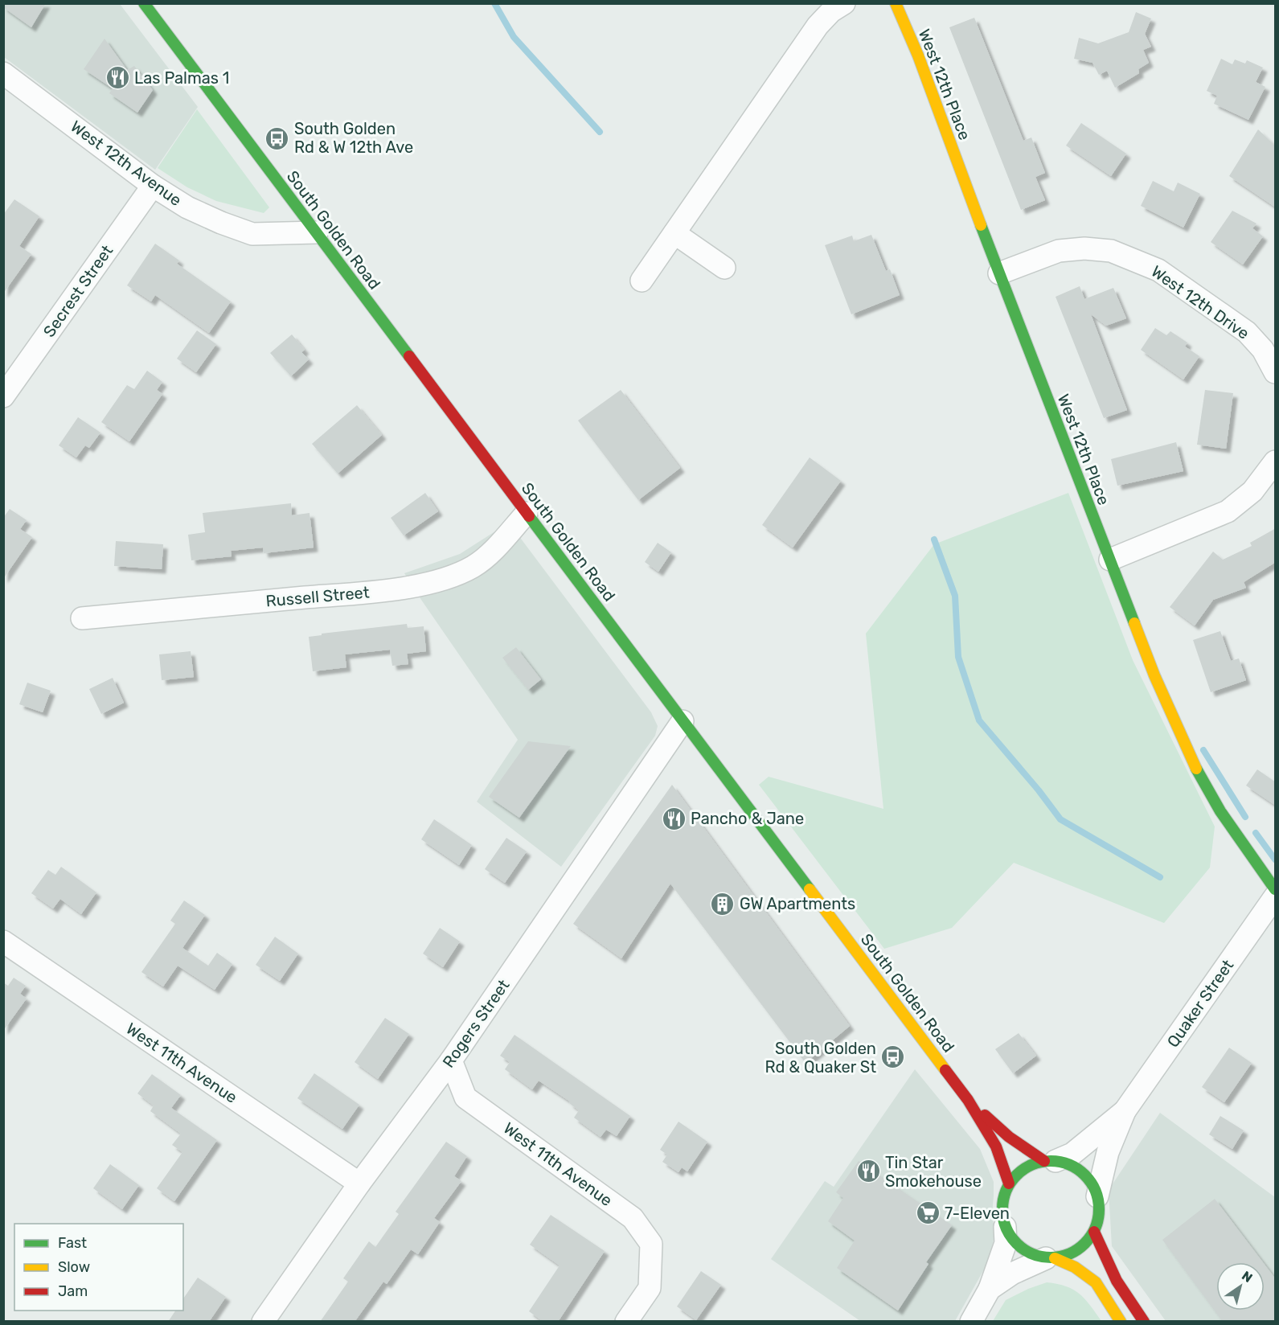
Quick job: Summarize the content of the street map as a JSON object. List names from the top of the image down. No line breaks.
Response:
{"streets":{"main road":["West 12th Place","South Golden Road"],"street":["West 12th Avenue","Secrest Street","West 12th Drive","Russell Street","Quaker Street","Rogers Street","West 11th Avenue"]},"crossings":[["West 12th Place","West 12th Drive"],["West 12th Avenue","South Golden Road"],["West 12th Avenue","Secrest Street"],["South Golden Road","Russell Street"],["South Golden Road","Quaker Street"],["South Golden Road","Rogers Street"],["Rogers Street","West 11th Avenue"]],"places":{"restaurant":["Las Palmas 1","Pancho & Jane","Tin Star Smokehouse"],"bus stop":["South Golden Rd & W 12th Ave","South Golden Rd & Quaker St"],"building":["GW Apartments"],"supermarket":["7-Eleven"]},"legend":["Fast","Slow","Jam"],"north":"top right"}
